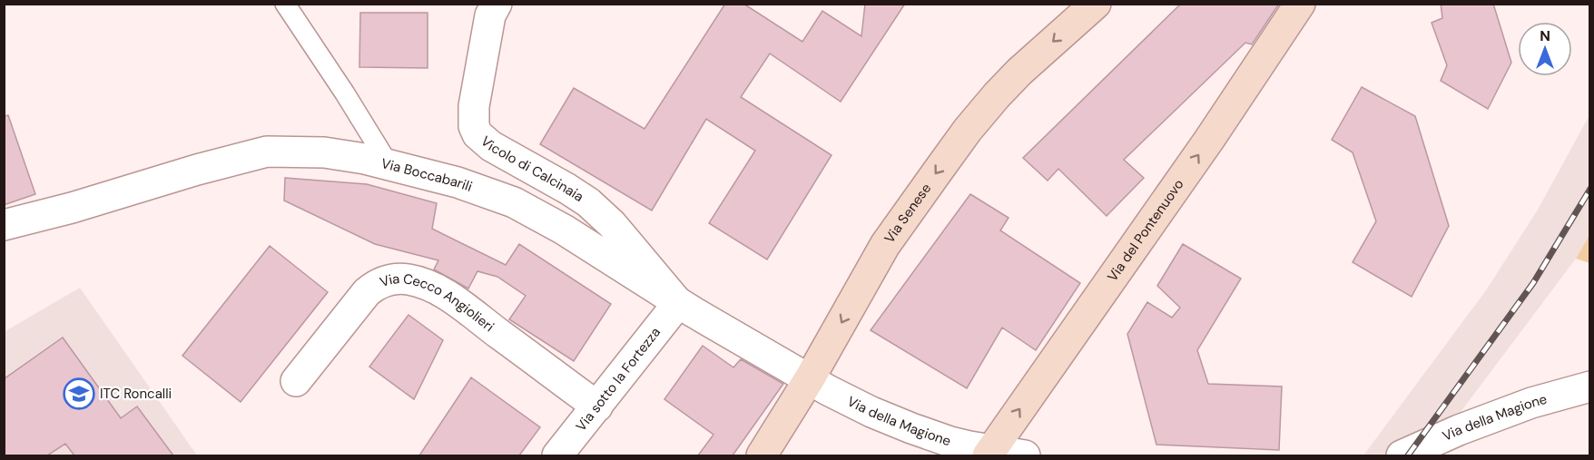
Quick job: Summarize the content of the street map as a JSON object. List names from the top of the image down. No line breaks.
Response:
{"streets":{"main road":["Via Senese","Via del Pontenuovo"],"street":["Vicolo di Calcinaia","Via Boccabarili","Via Cecco Angiolieri","Via sotto la Fortezza","Via della Magione"]},"crossings":[["Vicolo di Calcinaia","Via Boccabarili"],["Vicolo di Calcinaia","Via sotto la Fortezza"],["Via Boccabarili","Via Senese"],["Via Boccabarili","Via sotto la Fortezza"],["Via Boccabarili","Via della Magione"],["Via Senese","Via della Magione"],["Via del Pontenuovo","Via della Magione"],["Via Cecco Angiolieri","Via sotto la Fortezza"]],"one_way":["Via Senese","Via del Pontenuovo"],"places":{"school or university":["ITC Roncalli"]},"north":"top"}
